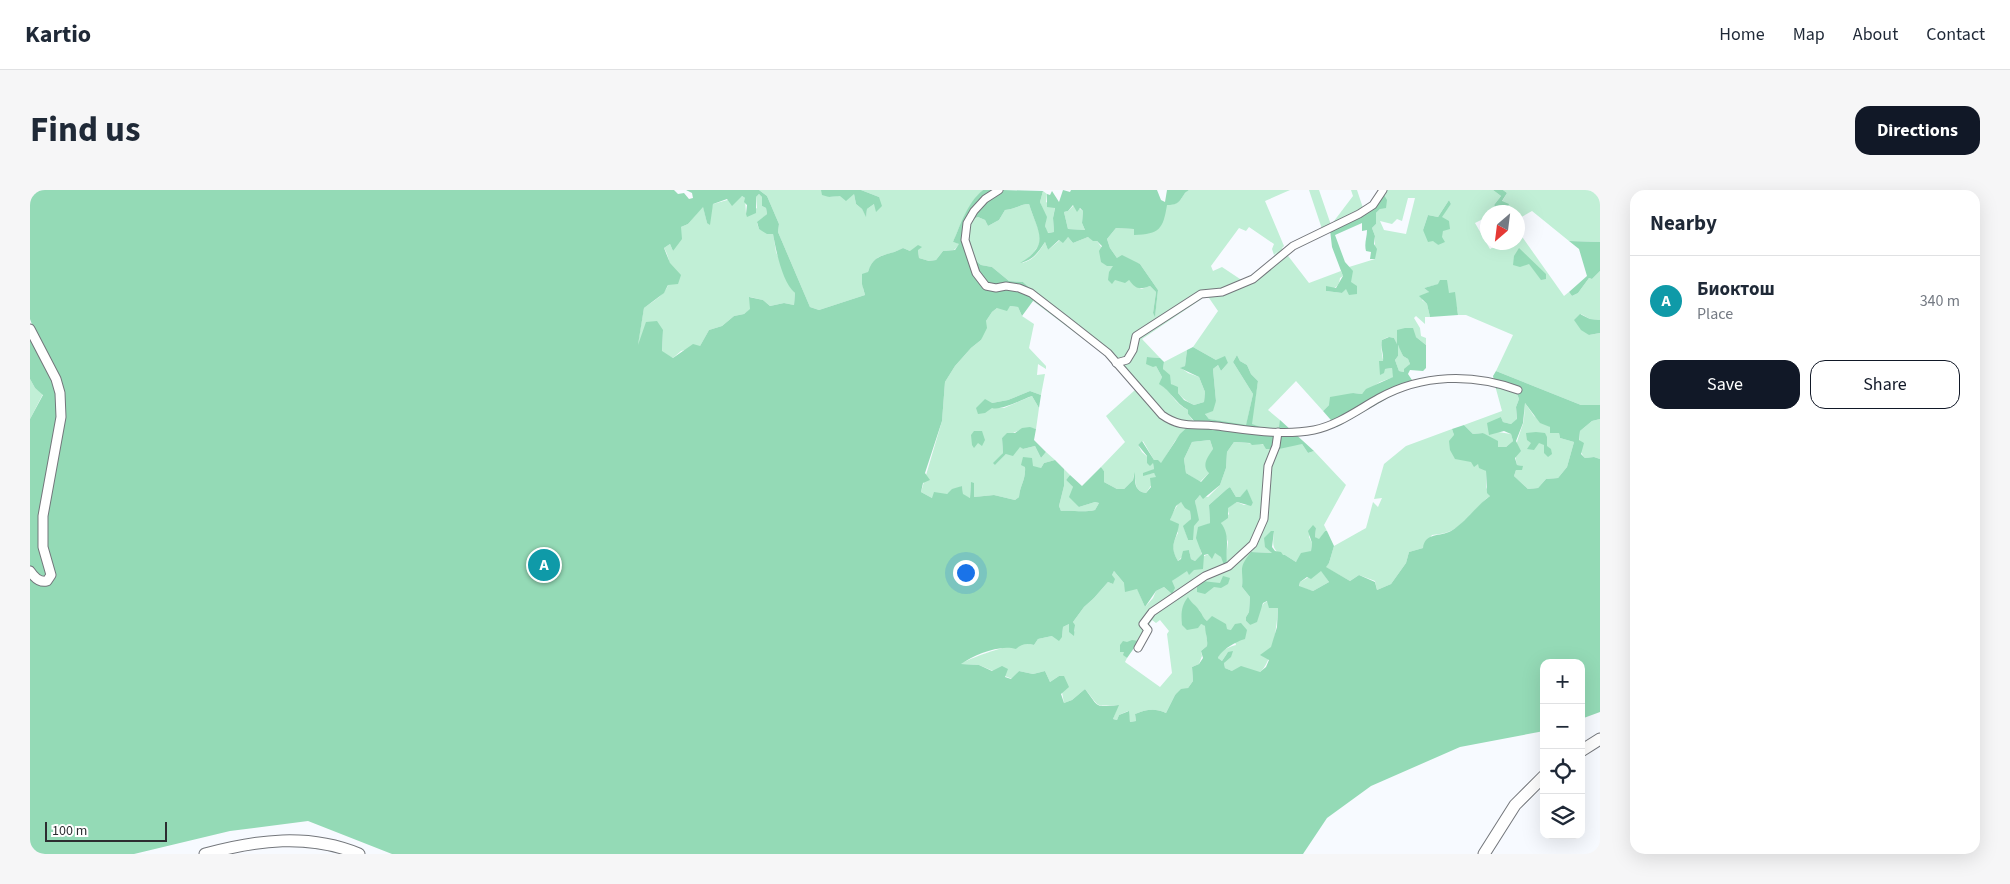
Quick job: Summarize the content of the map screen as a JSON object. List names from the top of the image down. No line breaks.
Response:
{"scale_bar":"100 m","north":"bottom left","page":{"header":"Kartio","nav":["Home","Map","About","Contact"],"title":"Find us","buttons":["Directions",["Save","Share"]],"heading":"Nearby","list":[{"mark":"A","name":"Биоктош","note":"Place","value":"340 m"}],"pins":"A","map_buttons":["+","−"],"scale":"100 m"}}
